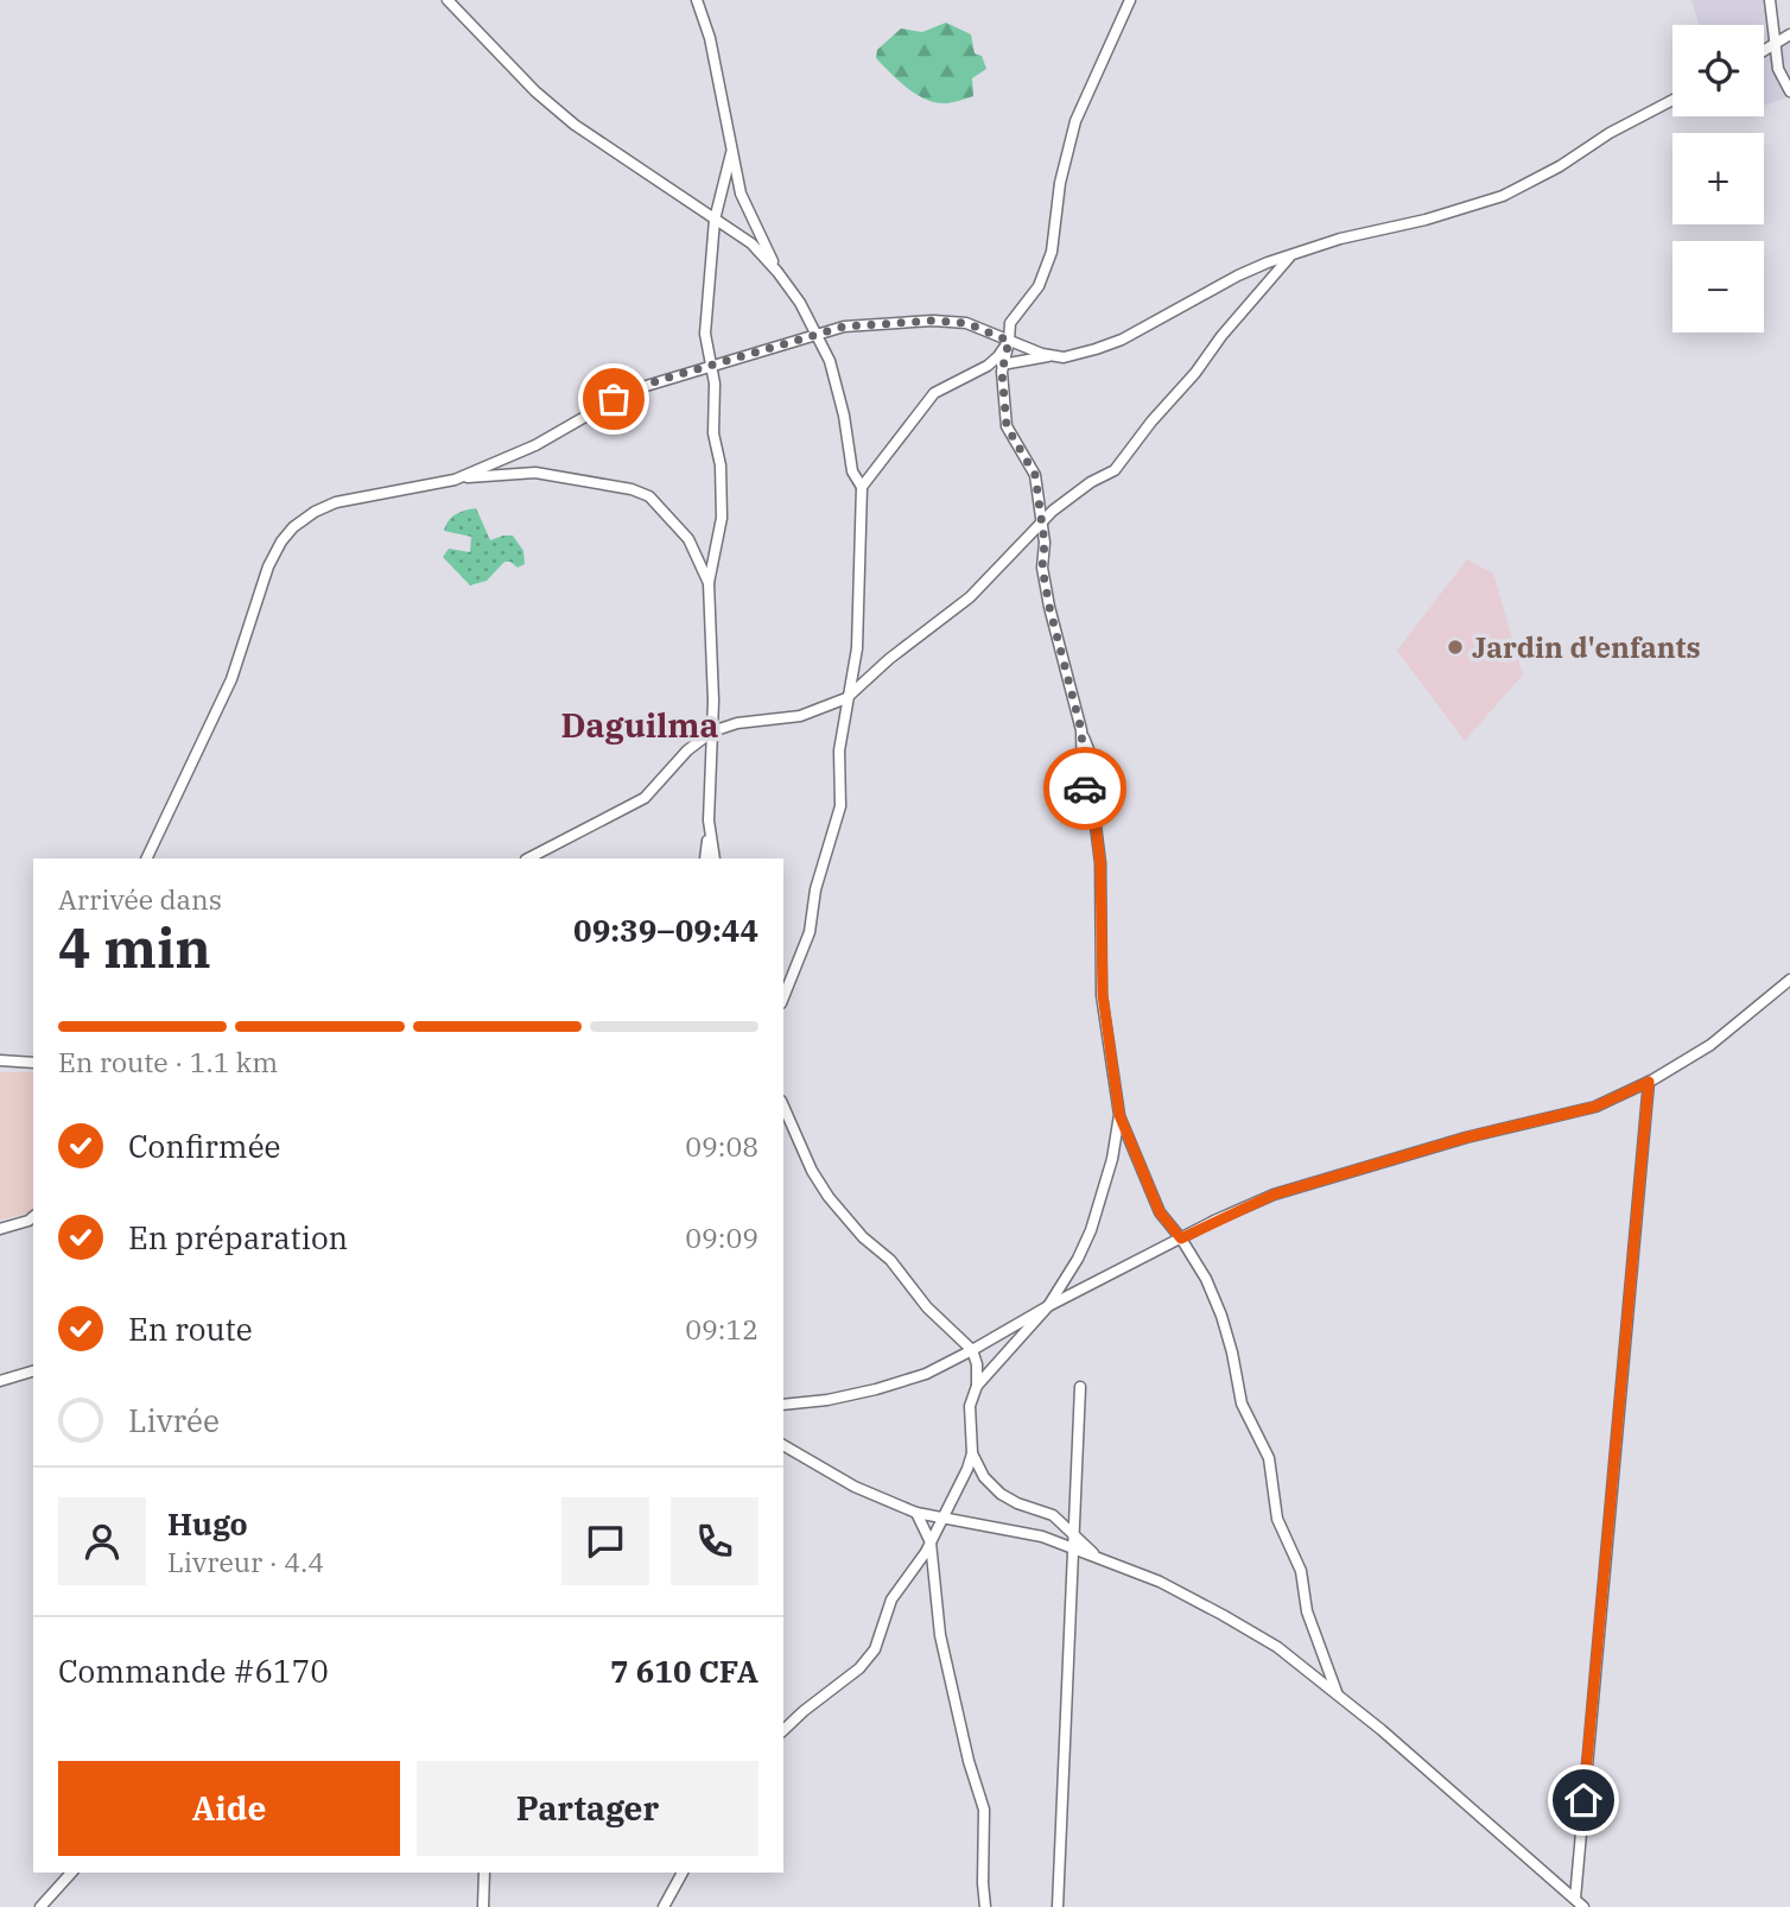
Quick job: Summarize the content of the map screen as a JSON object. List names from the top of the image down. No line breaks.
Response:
{"districts":["Daguilma"],"places":["Jardin d'enfants"],"page":{"map_buttons":["+","−"],"heading":["4 min","Arrivée dans","09:39–09:44"],"panel":["Hugo","Livreur · 4.4","Commande #6170","7 610 CFA"],"bar":"En route · 1.1 km","list":[["Confirmée","09:08"],["En préparation","09:09"],["En route","09:12"],"Livrée"],"buttons":["Aide","Partager"]}}
